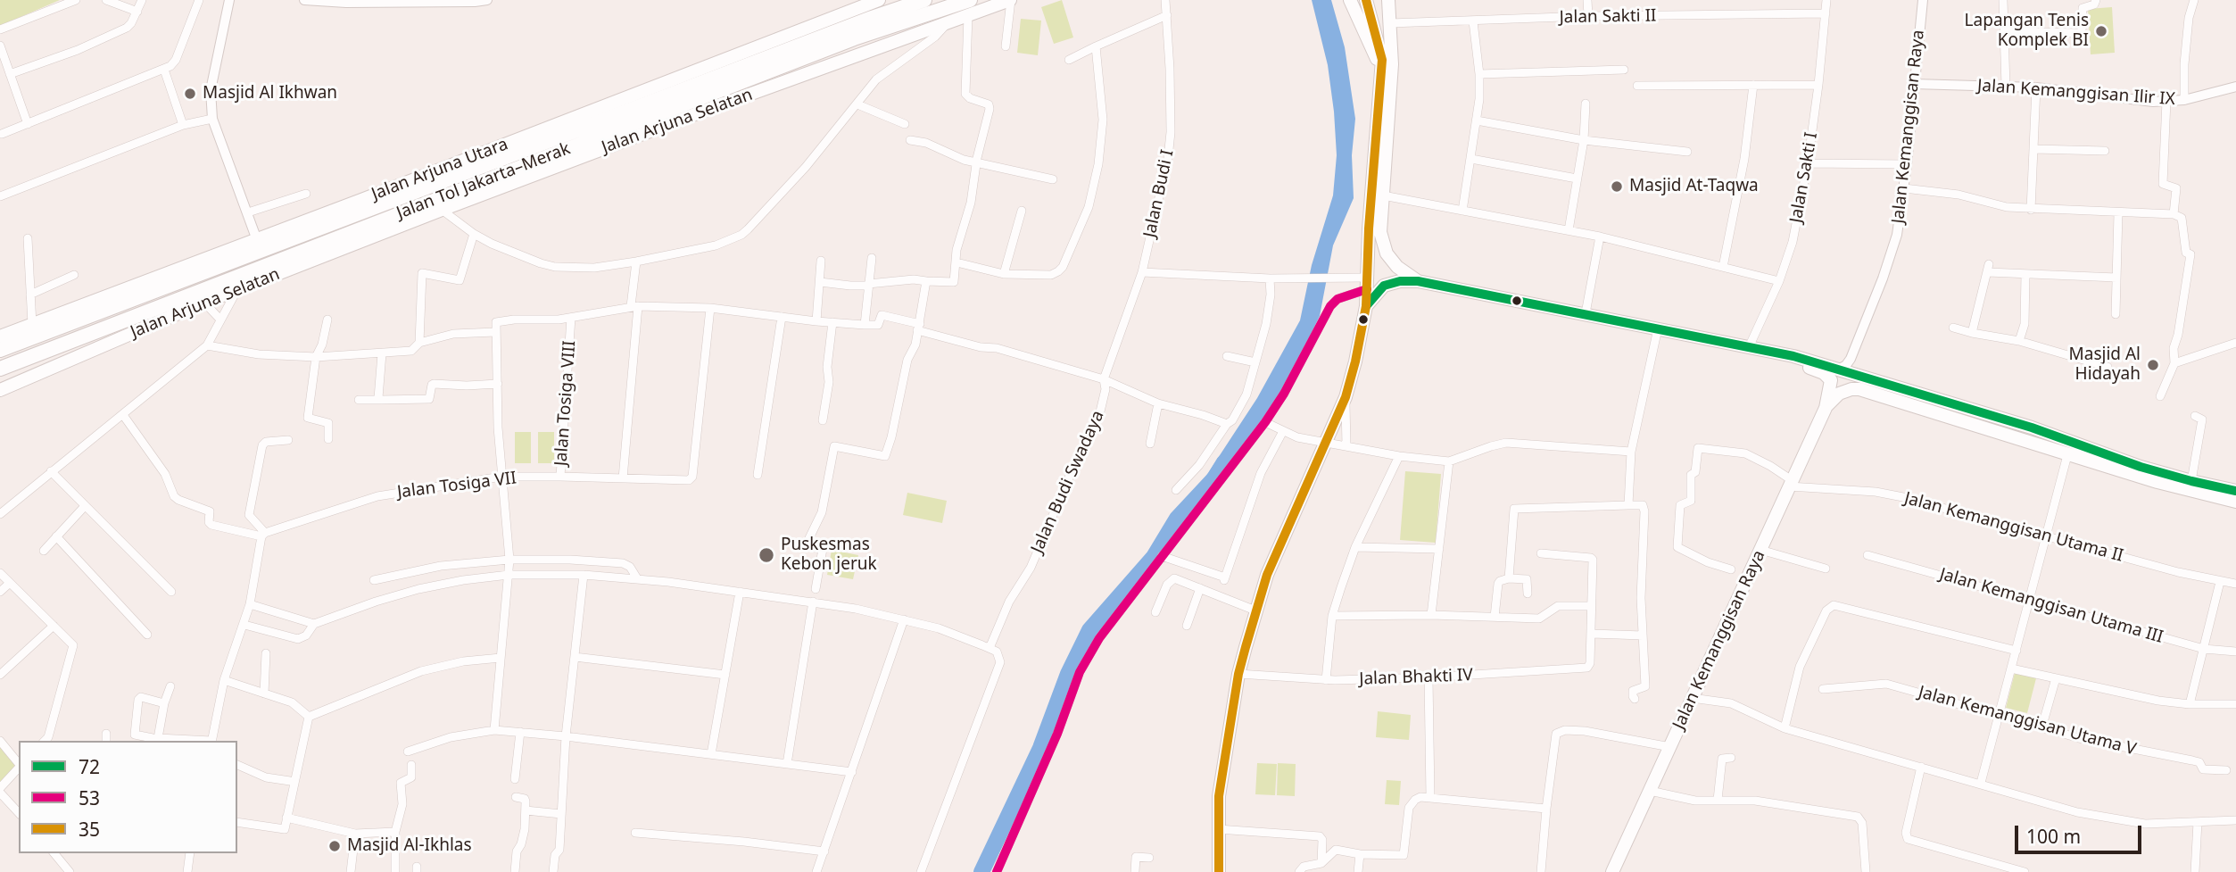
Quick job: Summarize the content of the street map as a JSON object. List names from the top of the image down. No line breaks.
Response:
{"streets":{"highway":["Jalan Tol Jakarta–Merak"],"main road":["Jalan Arjuna Selatan","Jalan Kemanggisan Raya","Jalan Arjuna Utara"],"street":["Jalan Sakti II","Jalan Kemanggisan Ilir IX","Jalan Sakti I","Jalan Budi I","Jalan Tosiga VIII","Jalan Budi Swadaya","Jalan Tosiga VII","Jalan Kemanggisan Utama II","Jalan Kemanggisan Utama III","Jalan Bhakti IV","Jalan Kemanggisan Utama V"]},"crossings":[["Jalan Sakti II","Jalan Sakti I"],["Jalan Kemanggisan Ilir IX","Jalan Kemanggisan Raya"],["Jalan Kemanggisan Raya","Jalan Kemanggisan Utama II"],["Jalan Budi I","Jalan Budi Swadaya"],["Jalan Tosiga VIII","Jalan Tosiga VII"]],"places":["Lapangan Tenis Komplek BI","Masjid Al Ikhwan","Masjid At-Taqwa","Masjid Al Hidayah","Puskesmas Kebon jeruk","Masjid Al-Ikhlas"],"lines":["transit line 35","transit line 72","transit line 53"],"legend":["72","53","35"],"scale_bar":"100 m"}
